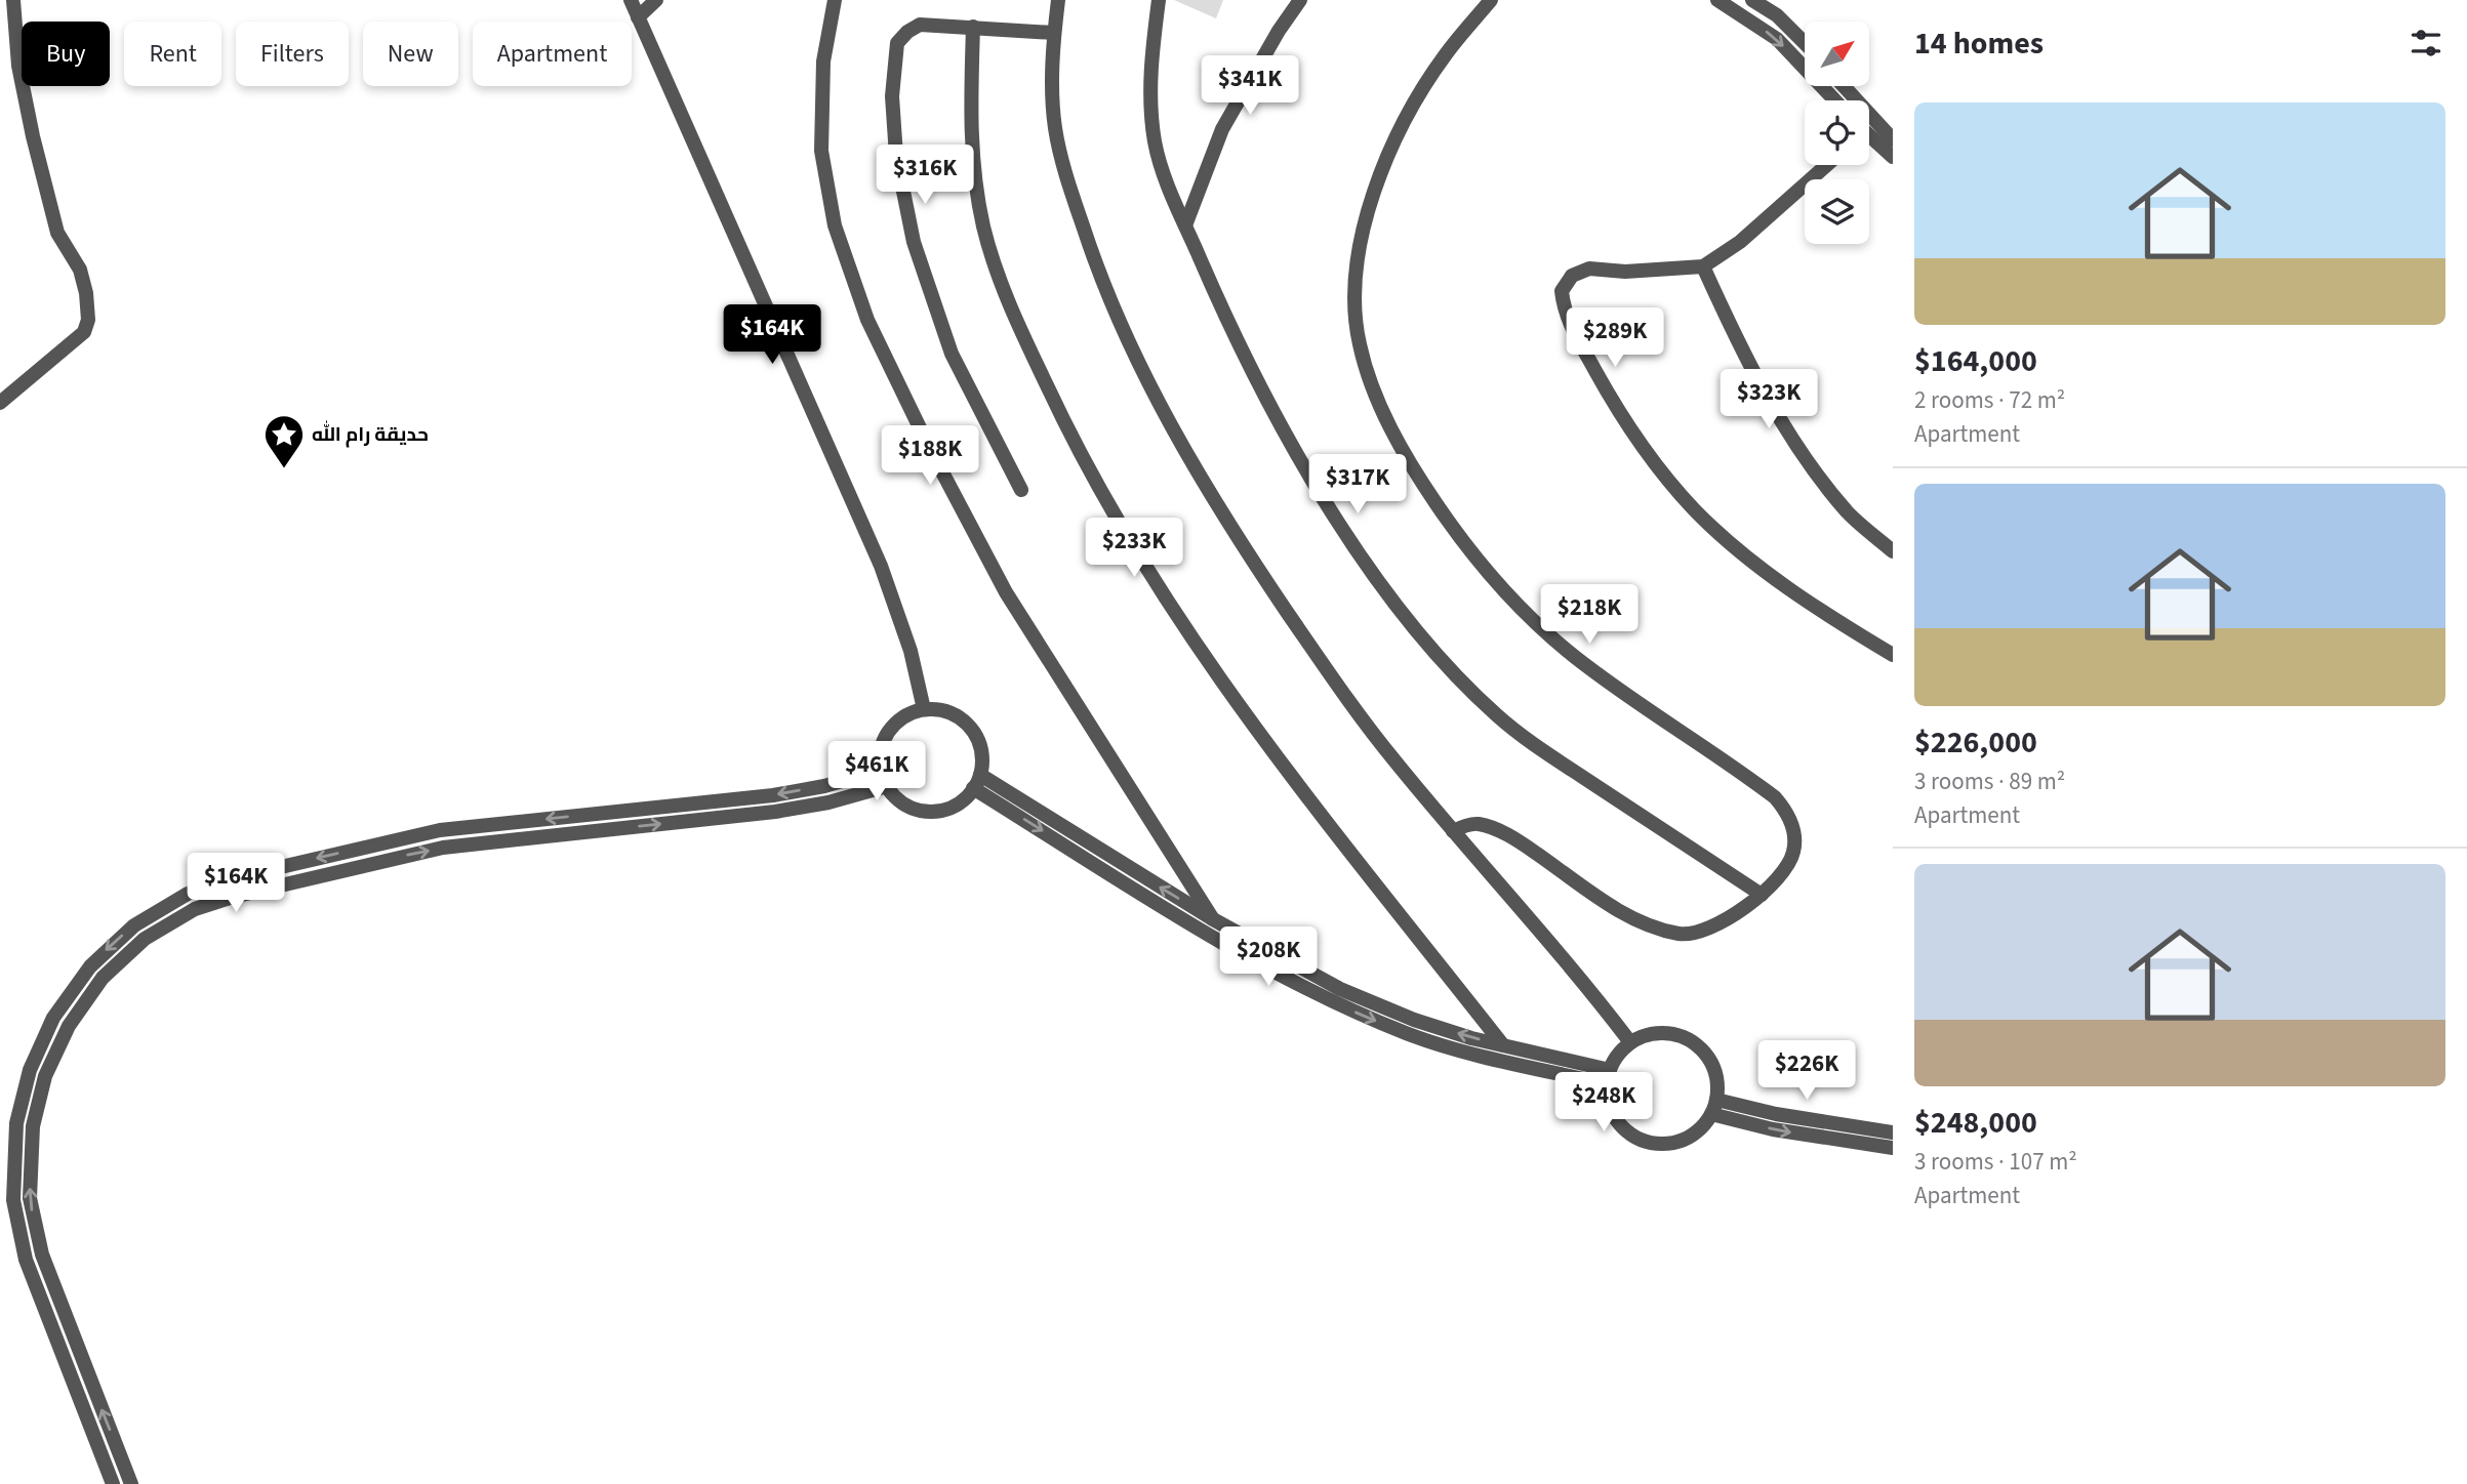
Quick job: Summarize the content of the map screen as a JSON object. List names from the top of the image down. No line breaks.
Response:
{"places":{"place":["حديقة رام الله"]},"north":"top right","page":{"heading":"14 homes","chip":["Buy","Rent","Filters","New","Apartment"],"price":["$341K","$316K","$164K","$289K","$323K","$188K","$317K","$233K","$218K","$461K","$164K","$208K","$226K","$248K"],"list":[{"name":"$164,000","note":"2 rooms · 72 m² · Apartment"},{"name":"$226,000","note":"3 rooms · 89 m² · Apartment"},{"name":"$248,000","note":"3 rooms · 107 m² · Apartment"}]}}
